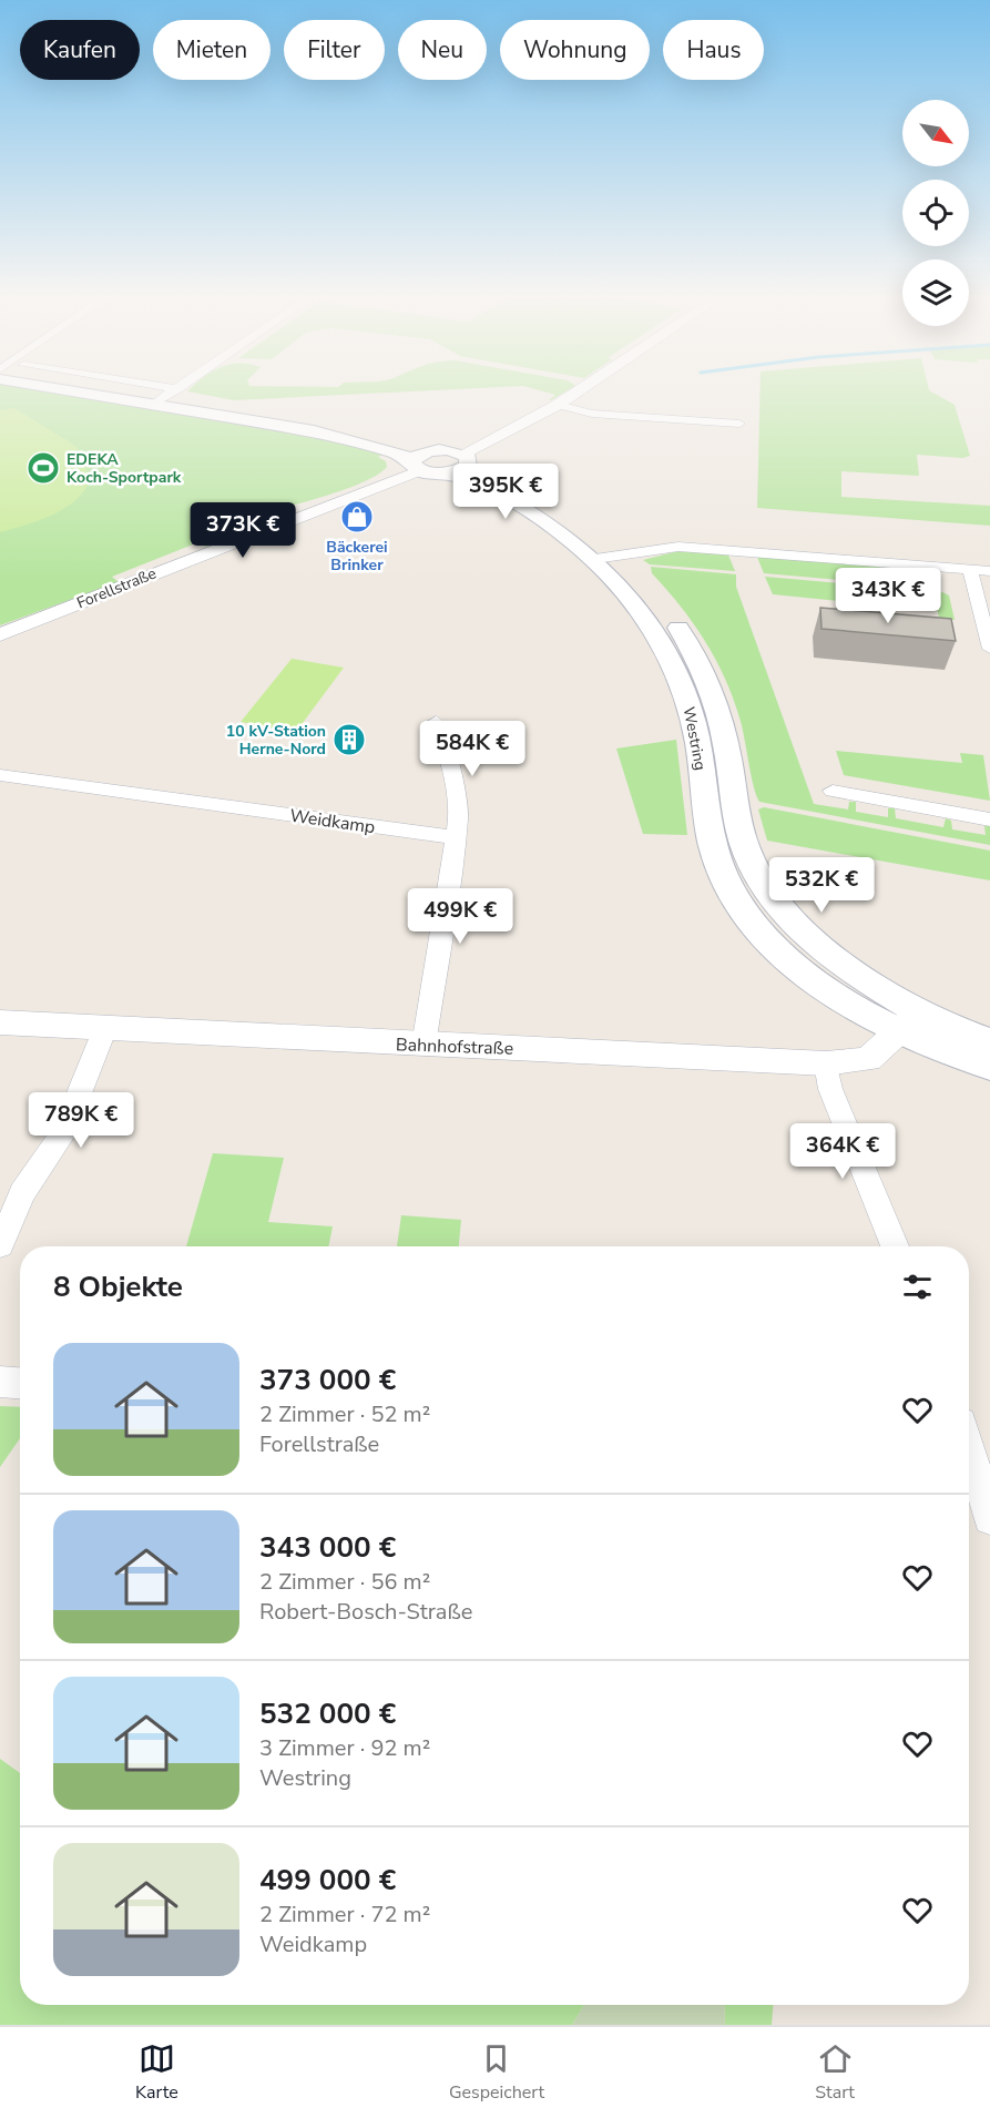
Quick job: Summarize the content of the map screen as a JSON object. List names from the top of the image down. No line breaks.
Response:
{"streets":{"main road":["Westring"],"street":["Forellstraße","Weidkamp","Bahnhofstraße"]},"crossings":[["Westring","Bahnhofstraße"]],"places":{"sports":["EDEKA Koch-Sportpark"],"shop":["Bäckerei Brinker"],"building":["10 kV-Station Herne-Nord"]},"north":"bottom right","page":{"chip":["Kaufen","Mieten","Filter","Neu","Wohnung","Haus"],"price":["395K €","373K €","343K €","584K €","532K €","499K €","789K €","364K €"],"heading":"8 Objekte","list":[{"name":"373 000 €","note":"2 Zimmer · 52 m² · Forellstraße"},{"name":"343 000 €","note":"2 Zimmer · 56 m² · Robert-Bosch-Straße"},{"name":"532 000 €","note":"3 Zimmer · 92 m² · Westring"},{"name":"499 000 €","note":"2 Zimmer · 72 m² · Weidkamp"}],"tabs":["Karte","Gespeichert","Start"]}}
